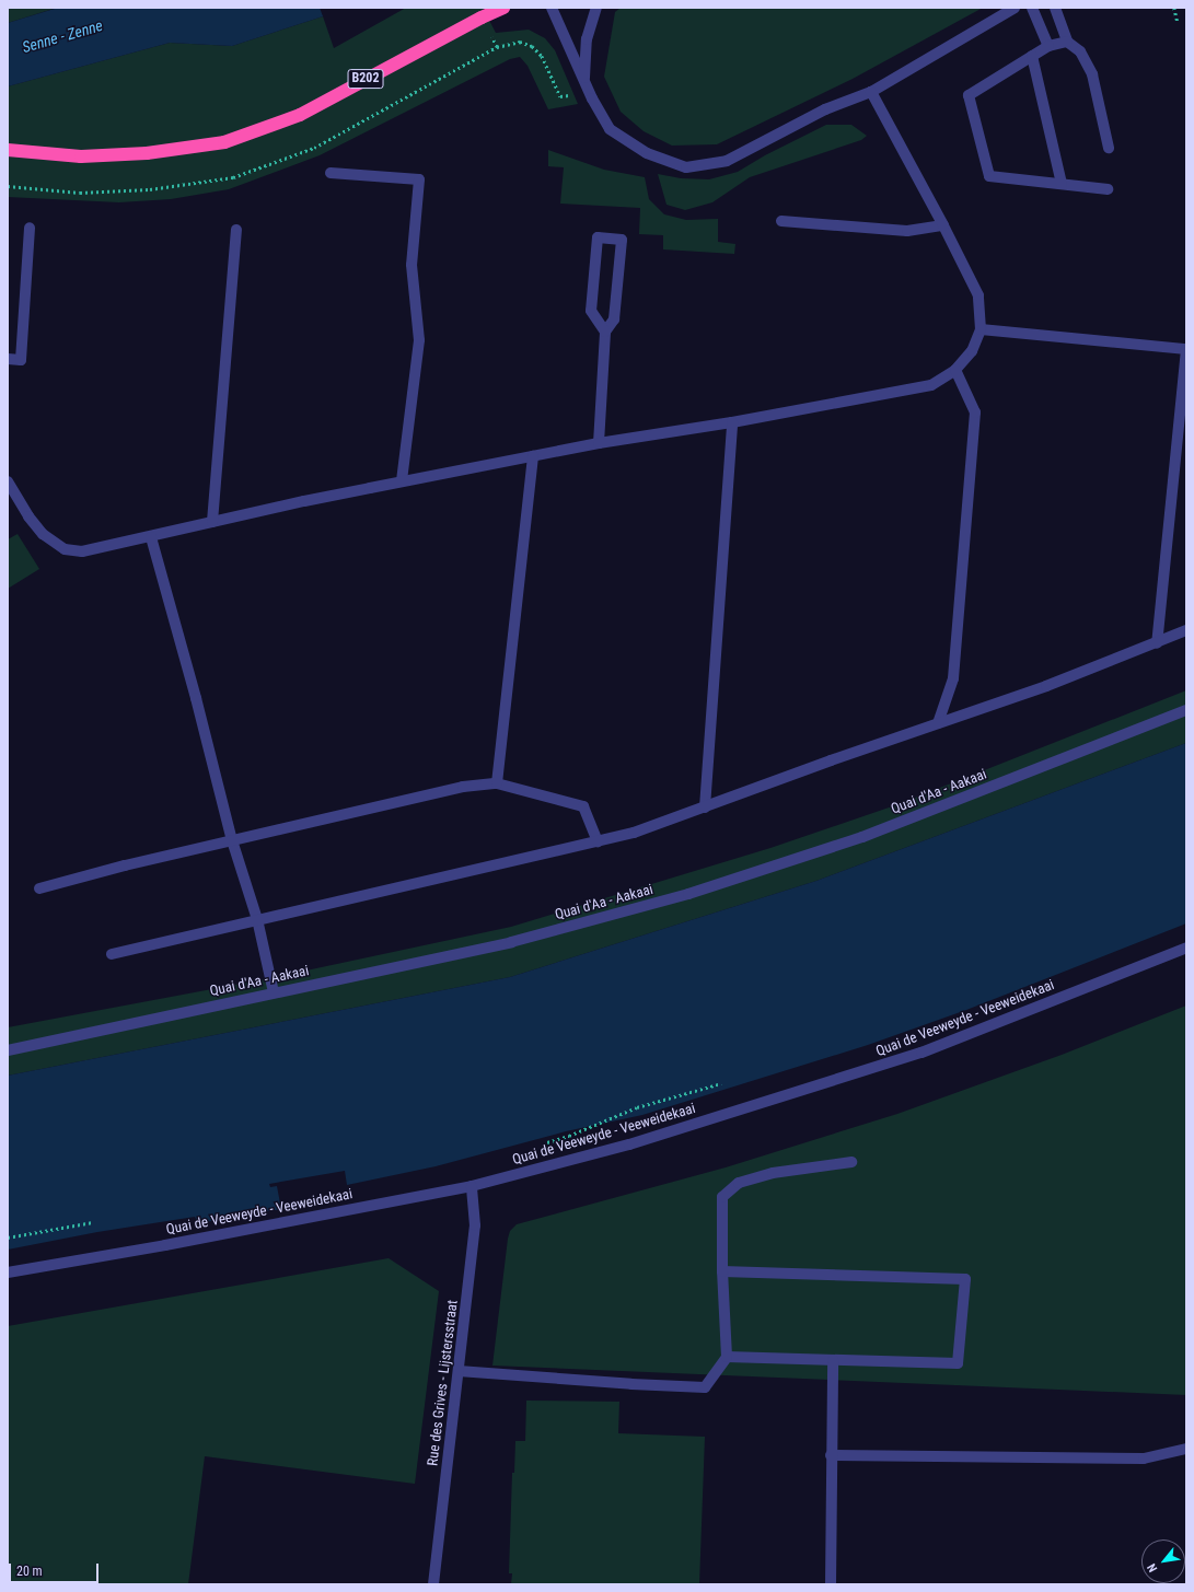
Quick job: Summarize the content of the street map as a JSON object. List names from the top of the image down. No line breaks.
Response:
{"streets":{"highway":["B202"],"street":["Quai d'Aa - Aakaai","Quai de Veeweyde - Veeweidekaai","Rue des Grives - Lijstersstraat"]},"crossings":[["Quai de Veeweyde - Veeweidekaai","Rue des Grives - Lijstersstraat"]],"water":["Senne - Zenne"],"scale_bar":"20 m","north":"bottom left"}
